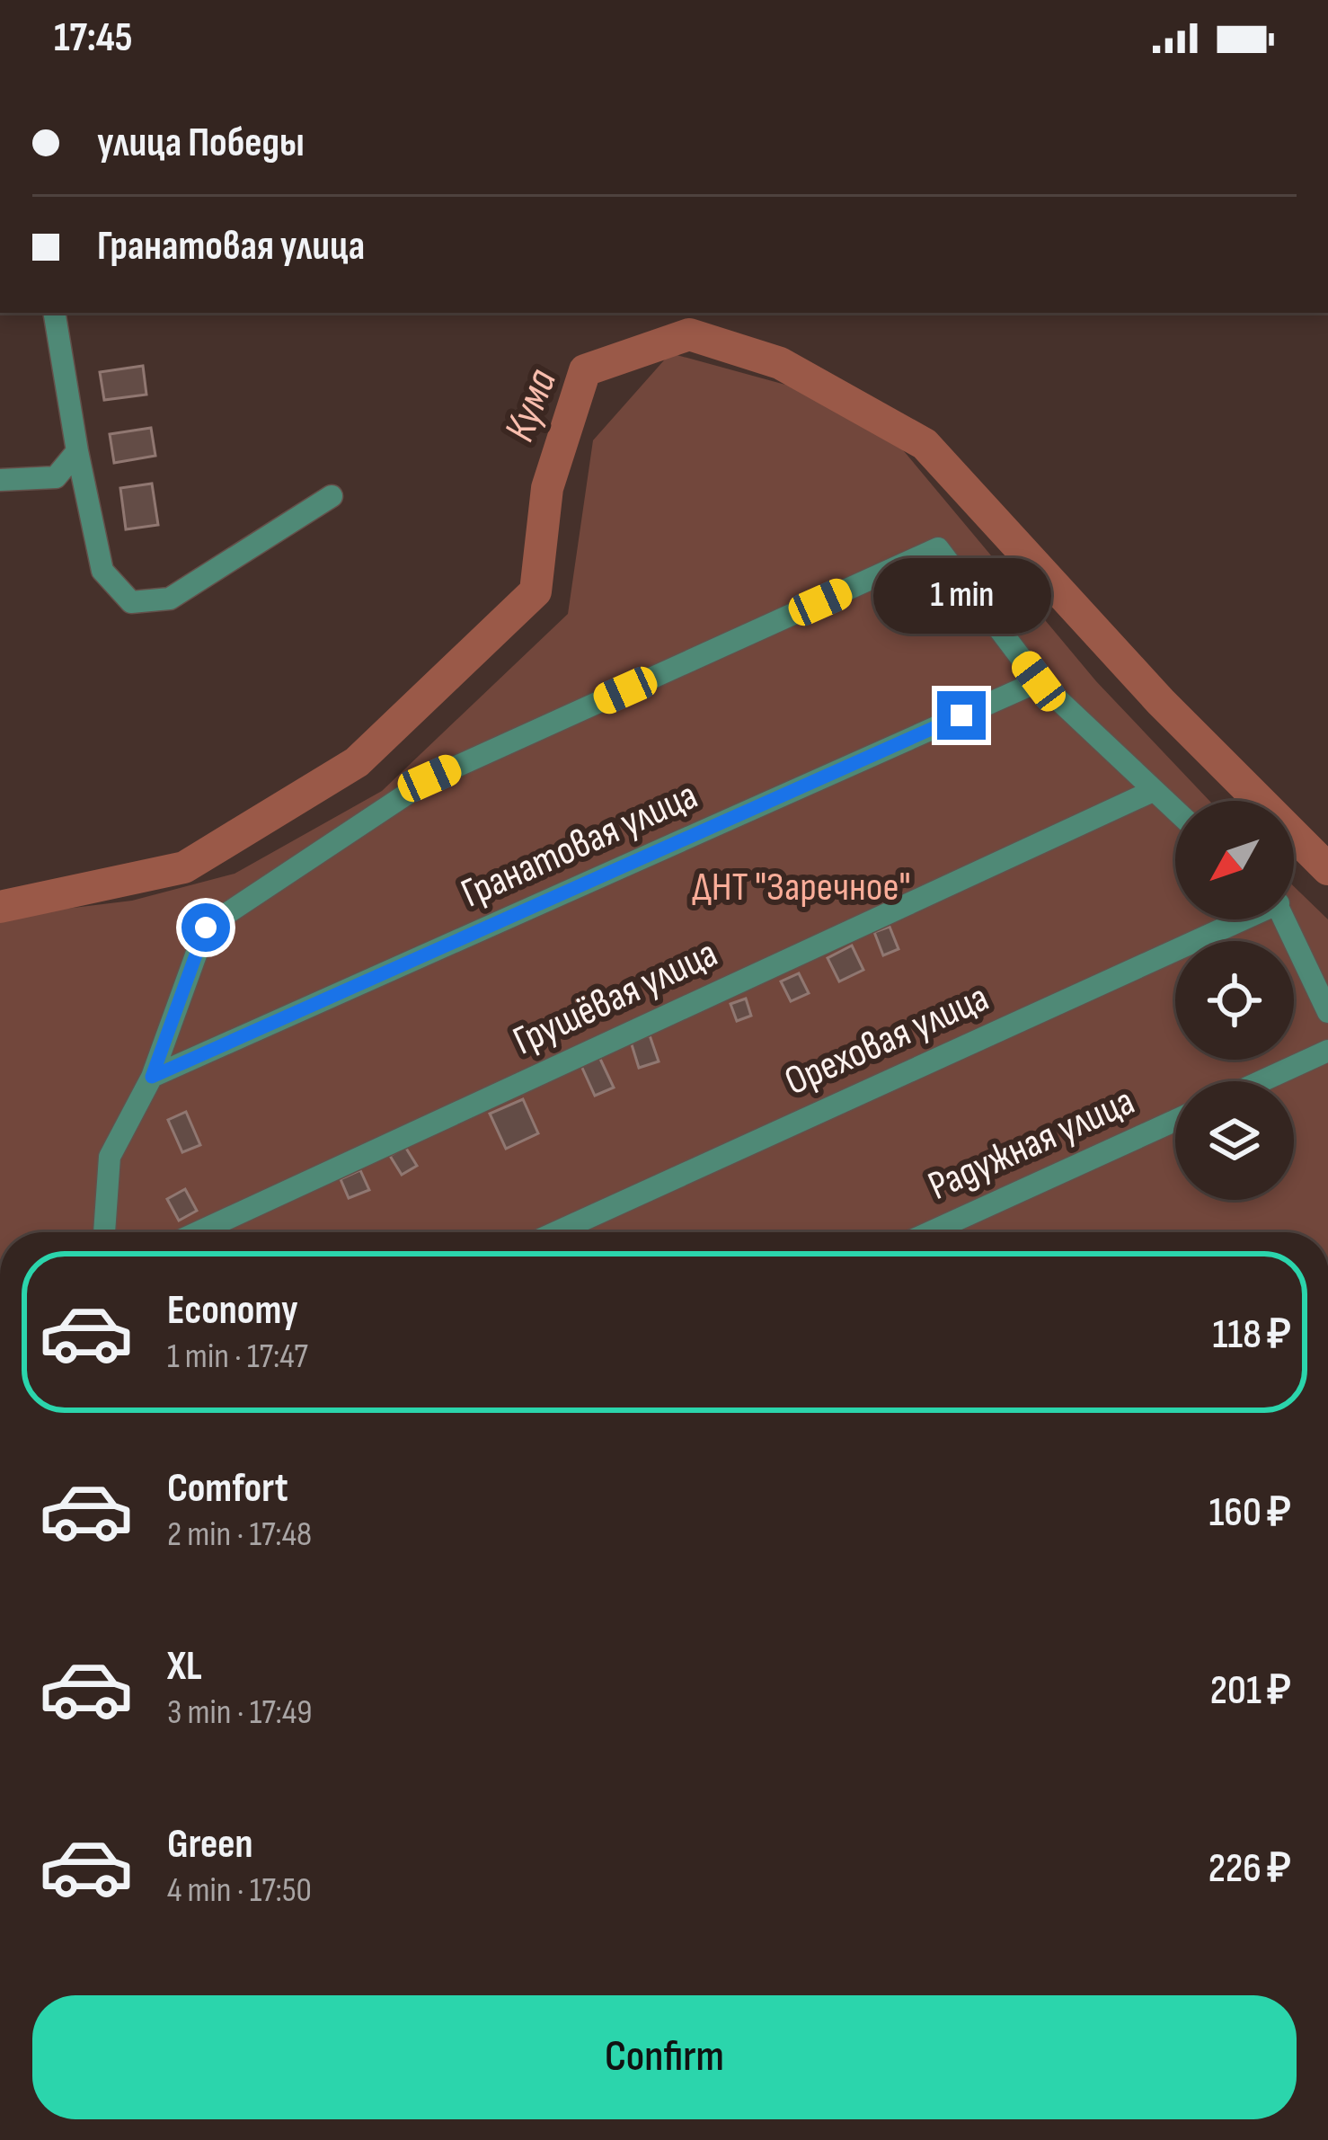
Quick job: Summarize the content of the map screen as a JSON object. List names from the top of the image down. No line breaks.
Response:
{"streets":{"street":["Гранатовая улица","Грушёвая улица","Ореховая улица","Радужная улица"]},"water":["Кума"],"parks":["ДНТ \"Заречное\""],"north":"bottom left","page":{"status":"17:45","banner":["улица Победы","Гранатовая улица"],"bubble":"1 min","list":[{"name":"Economy","note":"1 min · 17:47","value":"118 ₽"},{"name":"Comfort","note":"2 min · 17:48","value":"160 ₽"},{"name":"XL","note":"3 min · 17:49","value":"201 ₽"},{"name":"Green","note":"4 min · 17:50","value":"226 ₽"}],"buttons":"Confirm"}}
